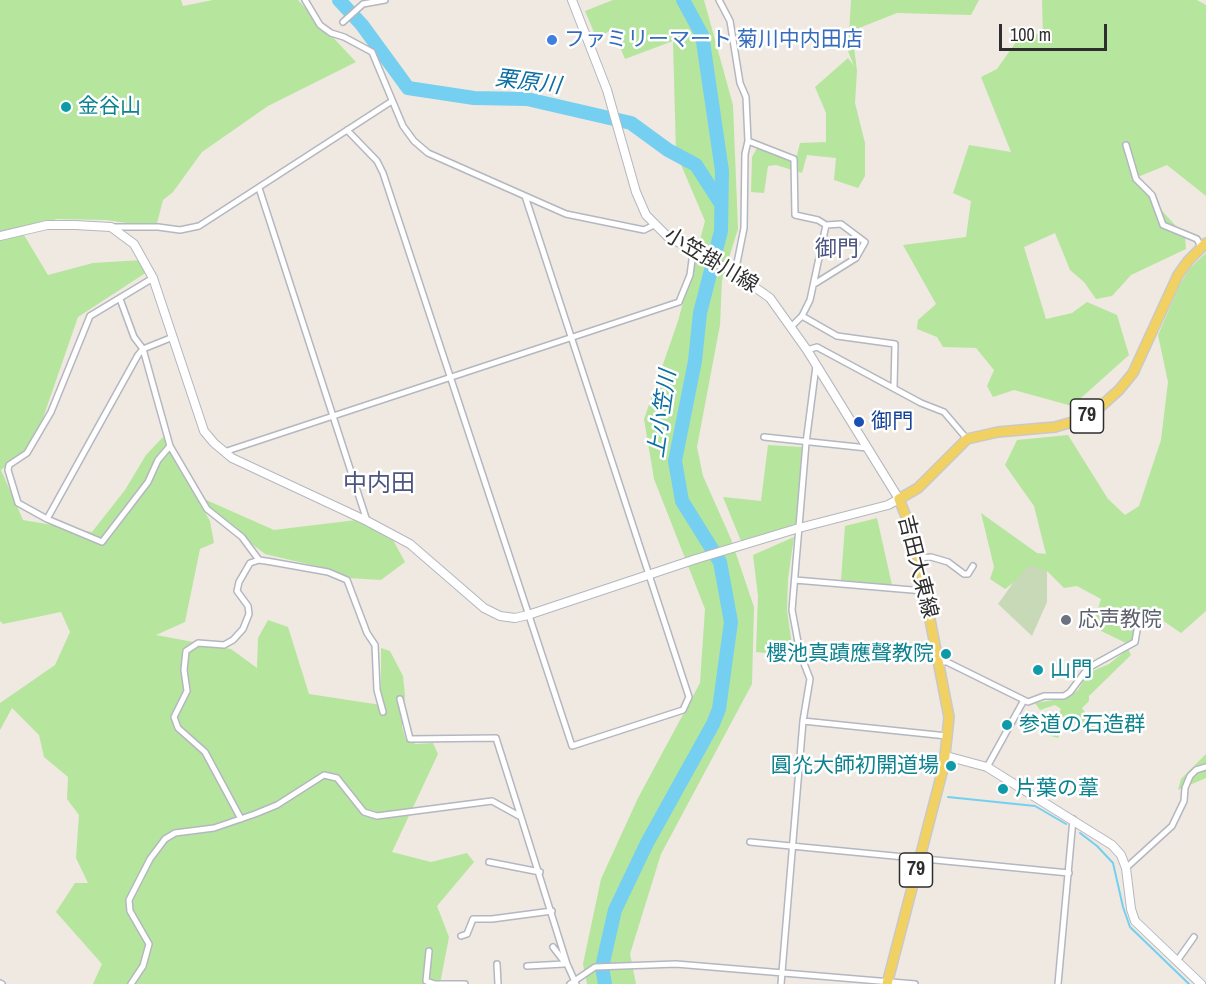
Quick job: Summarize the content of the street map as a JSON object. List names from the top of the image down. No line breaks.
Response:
{"streets":{"main road":["79","吉田大東線"],"street":["小笠掛川線"]},"crossings":[["小笠掛川線","吉田大東線"]],"districts":["御門","中内田"],"water":["栗原川","上小笠川"],"places":["ファミリーマート 菊川中内田店","金谷山","御門","応声教院","櫻池真蹟應聲教院","山門","参道の石造群","圓灮大師初開道場","片葉の葦"],"scale_bar":"100 m"}
